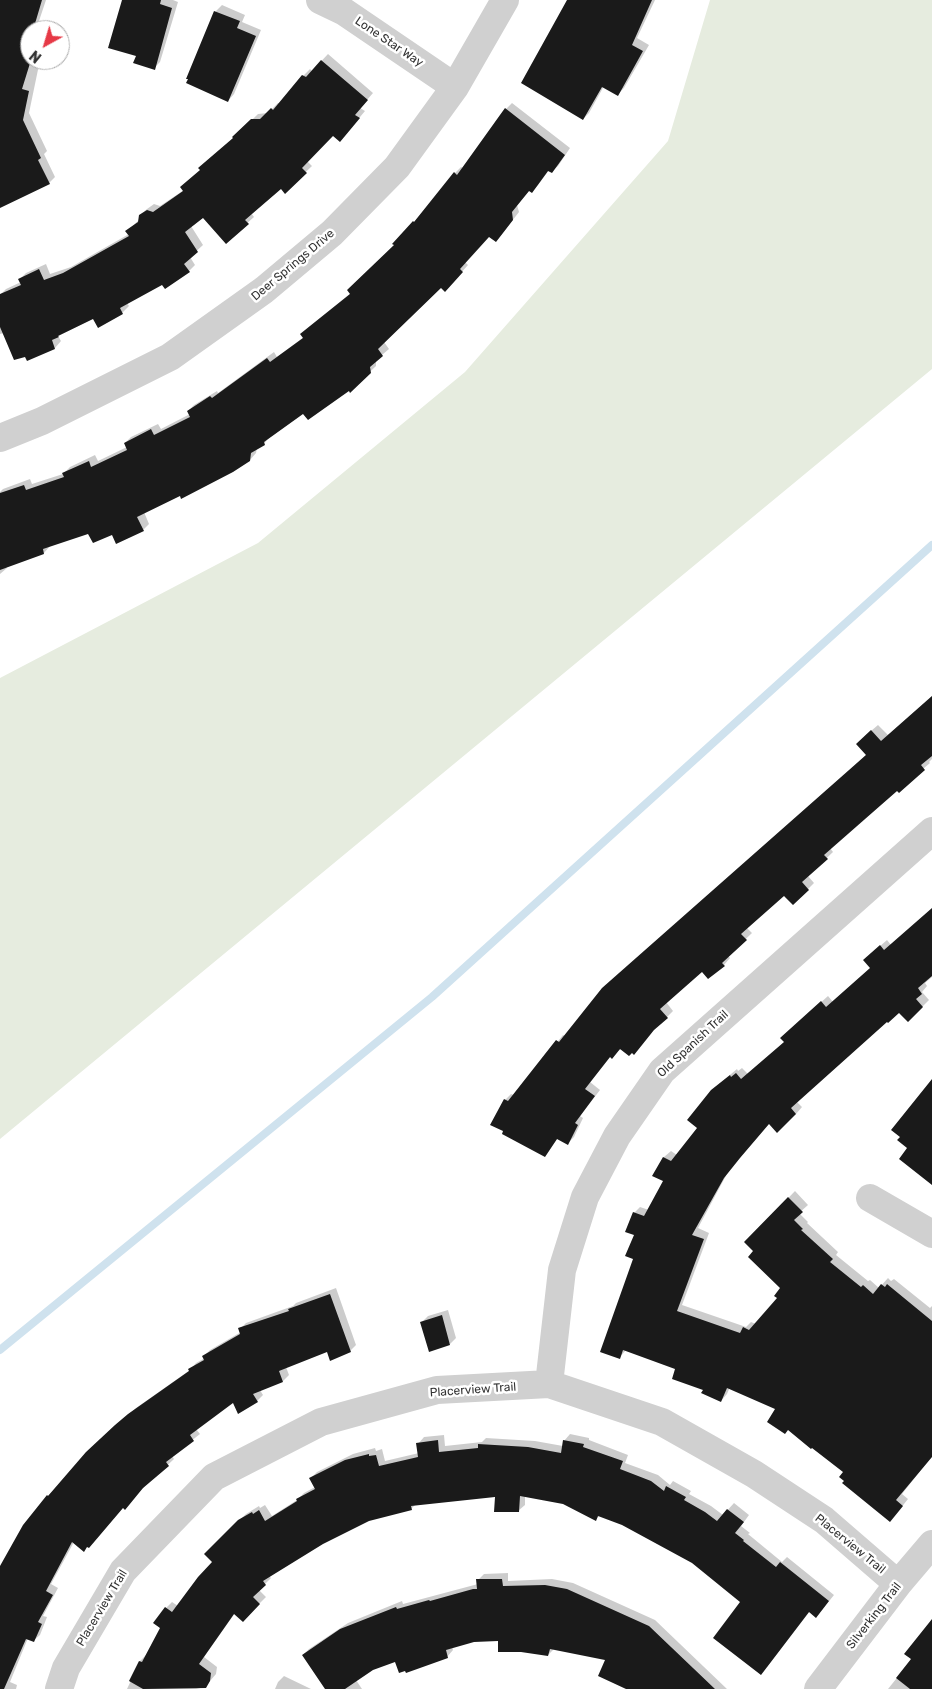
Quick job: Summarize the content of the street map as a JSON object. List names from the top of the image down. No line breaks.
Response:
{"streets":{"street":["Lone Star Way","Deer Springs Drive","Old Spanish Trail","Placerview Trail","Silverking Trail"]},"crossings":[["Lone Star Way","Deer Springs Drive"],["Old Spanish Trail","Placerview Trail"],["Placerview Trail","Silverking Trail"]],"north":"bottom left"}
